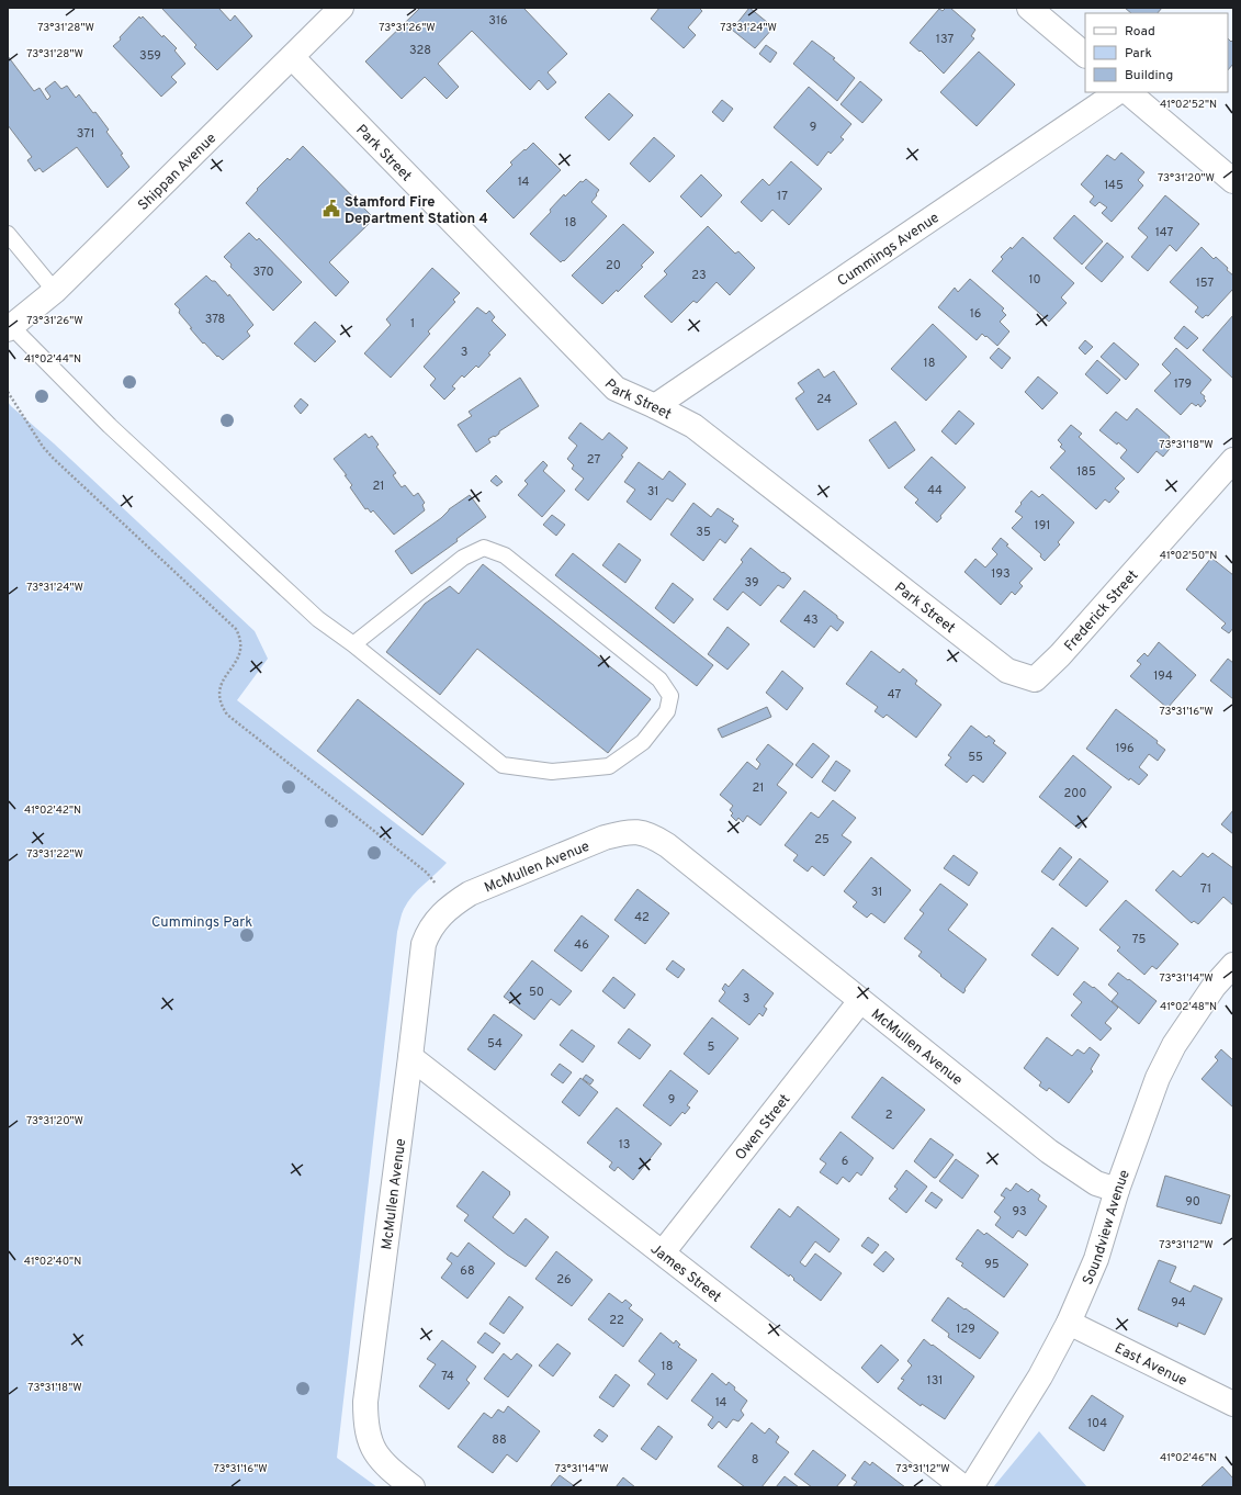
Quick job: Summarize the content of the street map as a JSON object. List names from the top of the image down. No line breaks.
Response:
{"streets":{"street":["Park Street","Shippan Avenue","Cummings Avenue","Frederick Street","McMullen Avenue","Owen Street","Soundview Avenue","James Street","East Avenue"]},"crossings":[["Park Street","Shippan Avenue"],["Park Street","Cummings Avenue"],["Park Street","Frederick Street"],["McMullen Avenue","Owen Street"],["McMullen Avenue","Soundview Avenue"],["McMullen Avenue","James Street"],["Owen Street","James Street"],["Soundview Avenue","East Avenue"]],"parks":["Cummings Park"],"places":{"public building":["Stamford Fire Department Station 4"]},"house_numbers":["316","137","328","359","9","371","14","145","17","18","147","20","370","23","10","157","16","378","1","3","18","179","24","27","185","21","44","31","191","35","193","39","43","194","47","196","55","21","200","25","71","31","42","75","46","50","3","54","5","9","2","13","6","90","93","95","68","26","94","22","129","18","74","131","14","104","88","8"],"legend":["Road","Park","Building"],"coordinates":["73°31'28\"W","73°31'26\"W","73°31'24\"W","41°02'52\"N","73°31'20\"W","41°02'44\"N","73°31'18\"W","41°02'50\"N","73°31'16\"W","41°02'42\"N","73°31'22\"W","73°31'14\"W","41°02'48\"N","73°31'12\"W","41°02'40\"N","41°02'46\"N"]}
